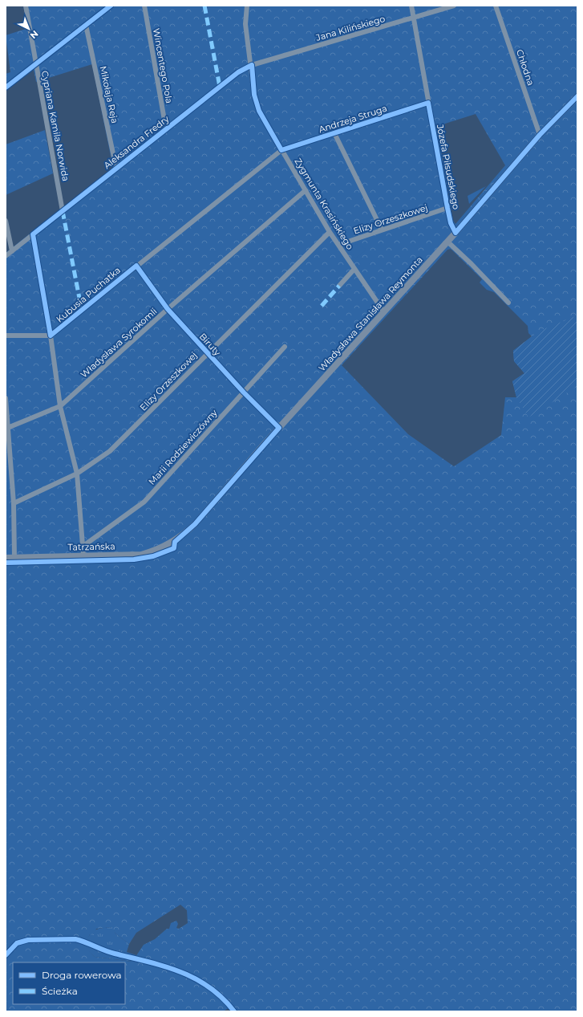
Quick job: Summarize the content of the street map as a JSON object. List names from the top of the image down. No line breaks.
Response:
{"streets":{"street":["Jana Kilińskiego","Wincentego Pola","Chłodna","Mikołaja Reja","Andrzeja Struga","Cypriana Kamila Norwida","Aleksandra Fredry","Józefa Piłsudskiego","Zygmunta Krasińskiego","Elizy Orzeszkowej","Kubusia Puchatka","Władysława Stanisława Reymonta","Władysława Syrokomli","Biruty","Marii Rodziewiczówny","Tatrzańska"]},"crossings":[["Jana Kilińskiego","Aleksandra Fredry"],["Jana Kilińskiego","Józefa Piłsudskiego"],["Jana Kilińskiego","Zygmunta Krasińskiego"],["Wincentego Pola","Aleksandra Fredry"],["Chłodna","Władysława Stanisława Reymonta"],["Mikołaja Reja","Aleksandra Fredry"],["Andrzeja Struga","Józefa Piłsudskiego"],["Andrzeja Struga","Zygmunta Krasińskiego"],["Andrzeja Struga","Kubusia Puchatka"],["Cypriana Kamila Norwida","Aleksandra Fredry"],["Aleksandra Fredry","Zygmunta Krasińskiego"],["Józefa Piłsudskiego","Elizy Orzeszkowej"],["Józefa Piłsudskiego","Władysława Stanisława Reymonta"],["Zygmunta Krasińskiego","Elizy Orzeszkowej"],["Zygmunta Krasińskiego","Kubusia Puchatka"],["Zygmunta Krasińskiego","Władysława Stanisława Reymonta"],["Zygmunta Krasińskiego","Władysława Syrokomli"],["Elizy Orzeszkowej","Biruty"],["Kubusia Puchatka","Biruty"],["Władysława Stanisława Reymonta","Biruty"],["Władysława Stanisława Reymonta","Tatrzańska"],["Władysława Syrokomli","Biruty"],["Biruty","Marii Rodziewiczówny"]],"legend":["Droga rowerowa","Ścieżka"],"north":"bottom right"}
